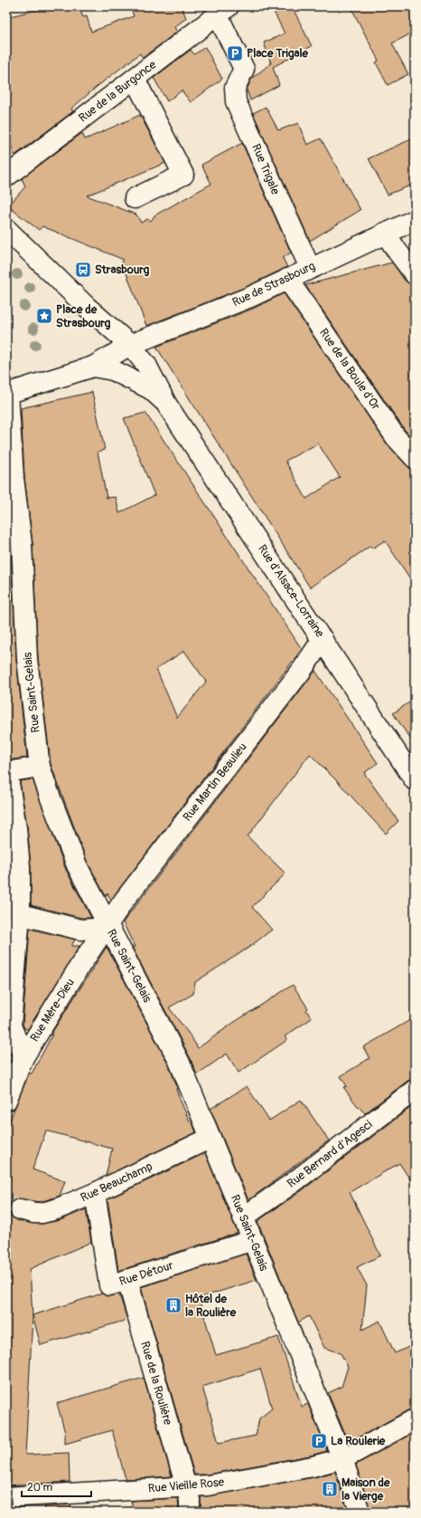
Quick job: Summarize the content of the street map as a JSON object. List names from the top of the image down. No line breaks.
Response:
{"streets":{"street":["Rue de la Burgonce","Rue Trigale","Rue de Strasbourg","Rue de la Boule d'Or","Rue d'Alsace-Lorraine","Rue Saint-Gelais","Rue Martin Beaulieu","Rue Mère-Dieu","Rue Bernard d'Agesci","Rue Beauchamp","Rue Détour","Rue de la Roulière","Rue Vieille Rose"]},"crossings":[["Rue de la Burgonce","Rue Trigale"],["Rue Trigale","Rue de Strasbourg"],["Rue de Strasbourg","Rue de la Boule d'Or"],["Rue d'Alsace-Lorraine","Rue Martin Beaulieu"],["Rue Saint-Gelais","Rue Martin Beaulieu"],["Rue Saint-Gelais","Rue Mère-Dieu"],["Rue Saint-Gelais","Rue Bernard d'Agesci"],["Rue Saint-Gelais","Rue Beauchamp"],["Rue Saint-Gelais","Rue Détour"],["Rue Saint-Gelais","Rue Vieille Rose"],["Rue Martin Beaulieu","Rue Mère-Dieu"],["Rue Beauchamp","Rue Détour"],["Rue Détour","Rue de la Roulière"],["Rue de la Roulière","Rue Vieille Rose"]],"places":{"parking":["Place Trigale","La Roulerie"],"bus stop":["Strasbourg"],"place":["Place de Strasbourg"],"building":["Hôtel de la Roulière","Maison de la Vierge"]},"scale_bar":"20 m"}
